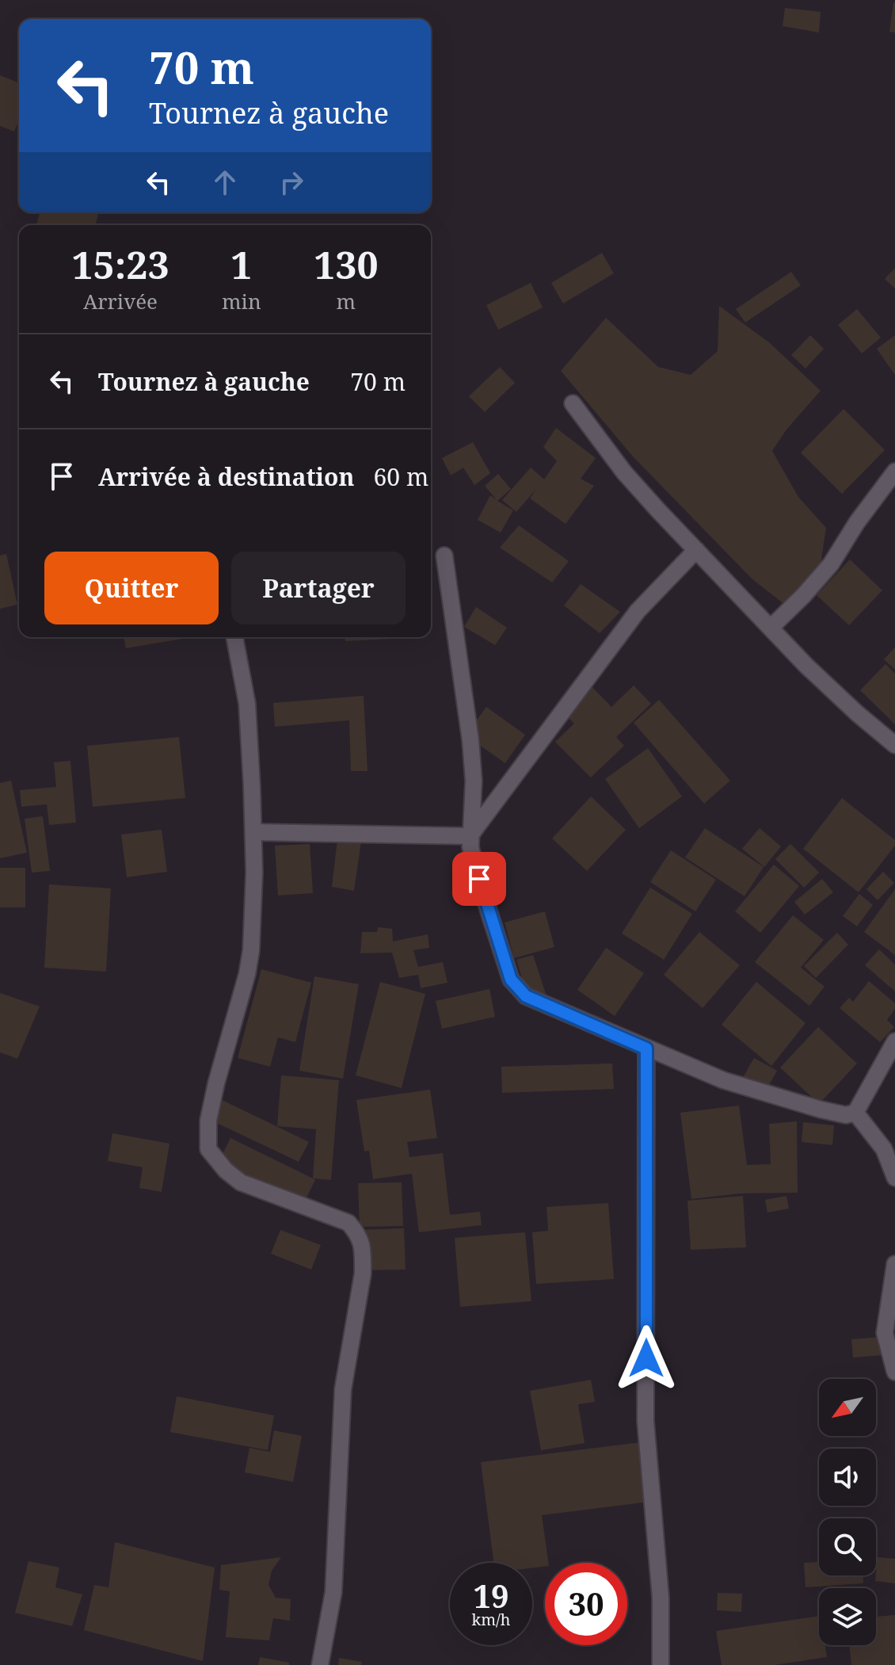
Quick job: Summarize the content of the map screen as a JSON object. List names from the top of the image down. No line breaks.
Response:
{"north":"bottom left","page":{"turn":["70 m","Tournez à gauche"],"eta":["15:23","Arrivée","1","min","130","m"],"list":[{"name":"Tournez à gauche","value":"70 m"},{"name":"Arrivée à destination","value":"60 m"}],"buttons":["Quitter","Partager"],"speed":"19 km/h","limit":"30"}}
